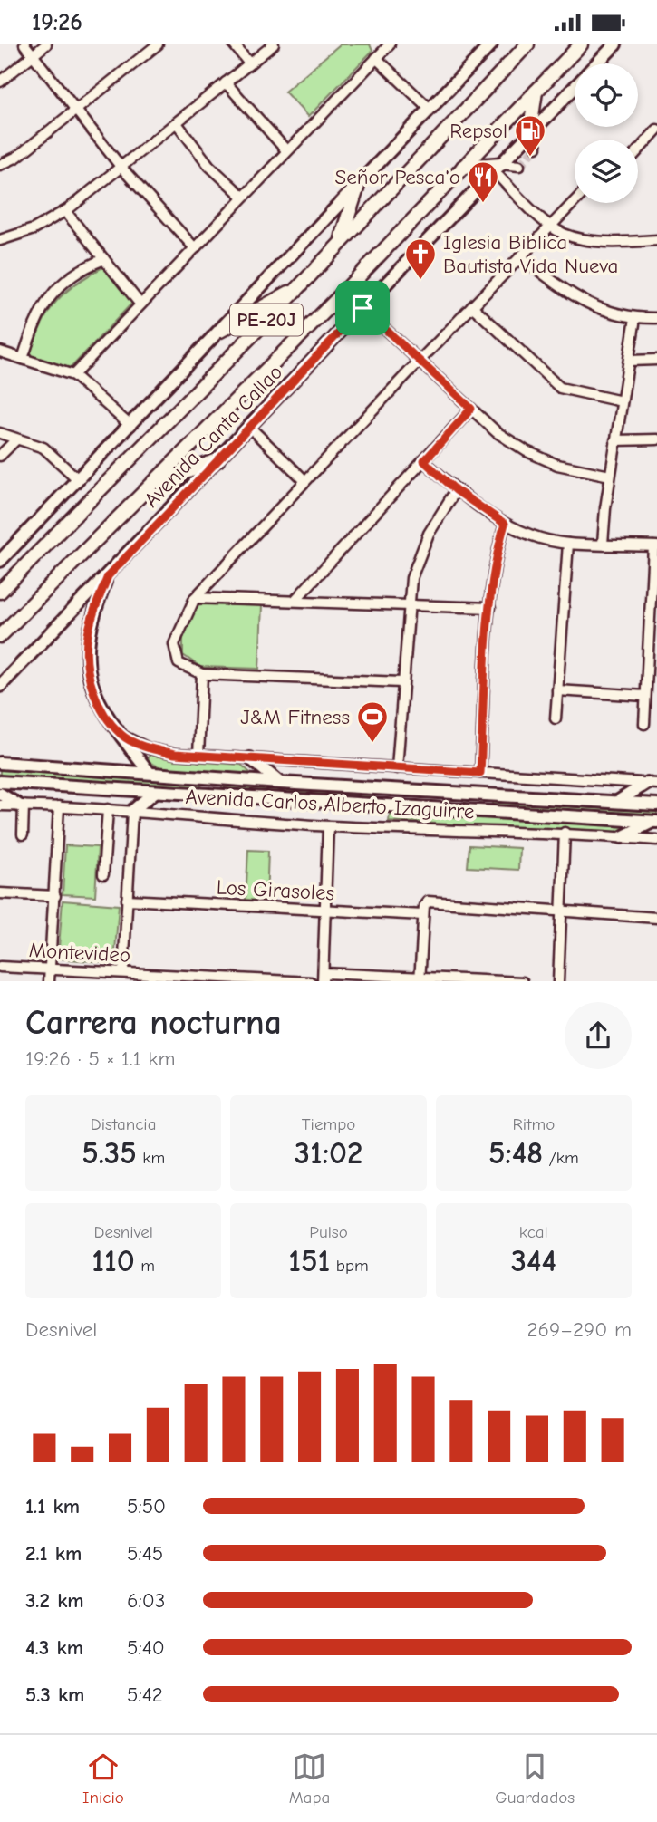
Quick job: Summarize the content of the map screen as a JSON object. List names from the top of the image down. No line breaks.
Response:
{"streets":{"highway":["PE-20J","Avenida Canta Callao"],"main road":["Avenida Carlos Alberto Izaguirre"],"street":["Los Girasoles","Montevideo"]},"places":{"fuel station":["Repsol"],"restaurant":["Señor Pesca'o"],"church":["Iglesia Biblica Bautista Vida Nueva"],"sports":["J&M Fitness"]},"page":{"status":"19:26","heading":["Carrera nocturna","19:26 · 5 × 1.1 km"],"stats":[["Distancia","5.35 km"],["Tiempo","31:02"],["Ritmo","5:48 /km"],["Desnivel","110 m"],["Pulso","151 bpm"],["kcal","344"]],"chart":["Desnivel","269–290 m"],"list":[{"name":"1.1 km","note":"5:50"},{"name":"2.1 km","note":"5:45"},{"name":"3.2 km","note":"6:03"},{"name":"4.3 km","note":"5:40"},{"name":"5.3 km","note":"5:42"}],"tabs":["Inicio","Mapa","Guardados"]}}
